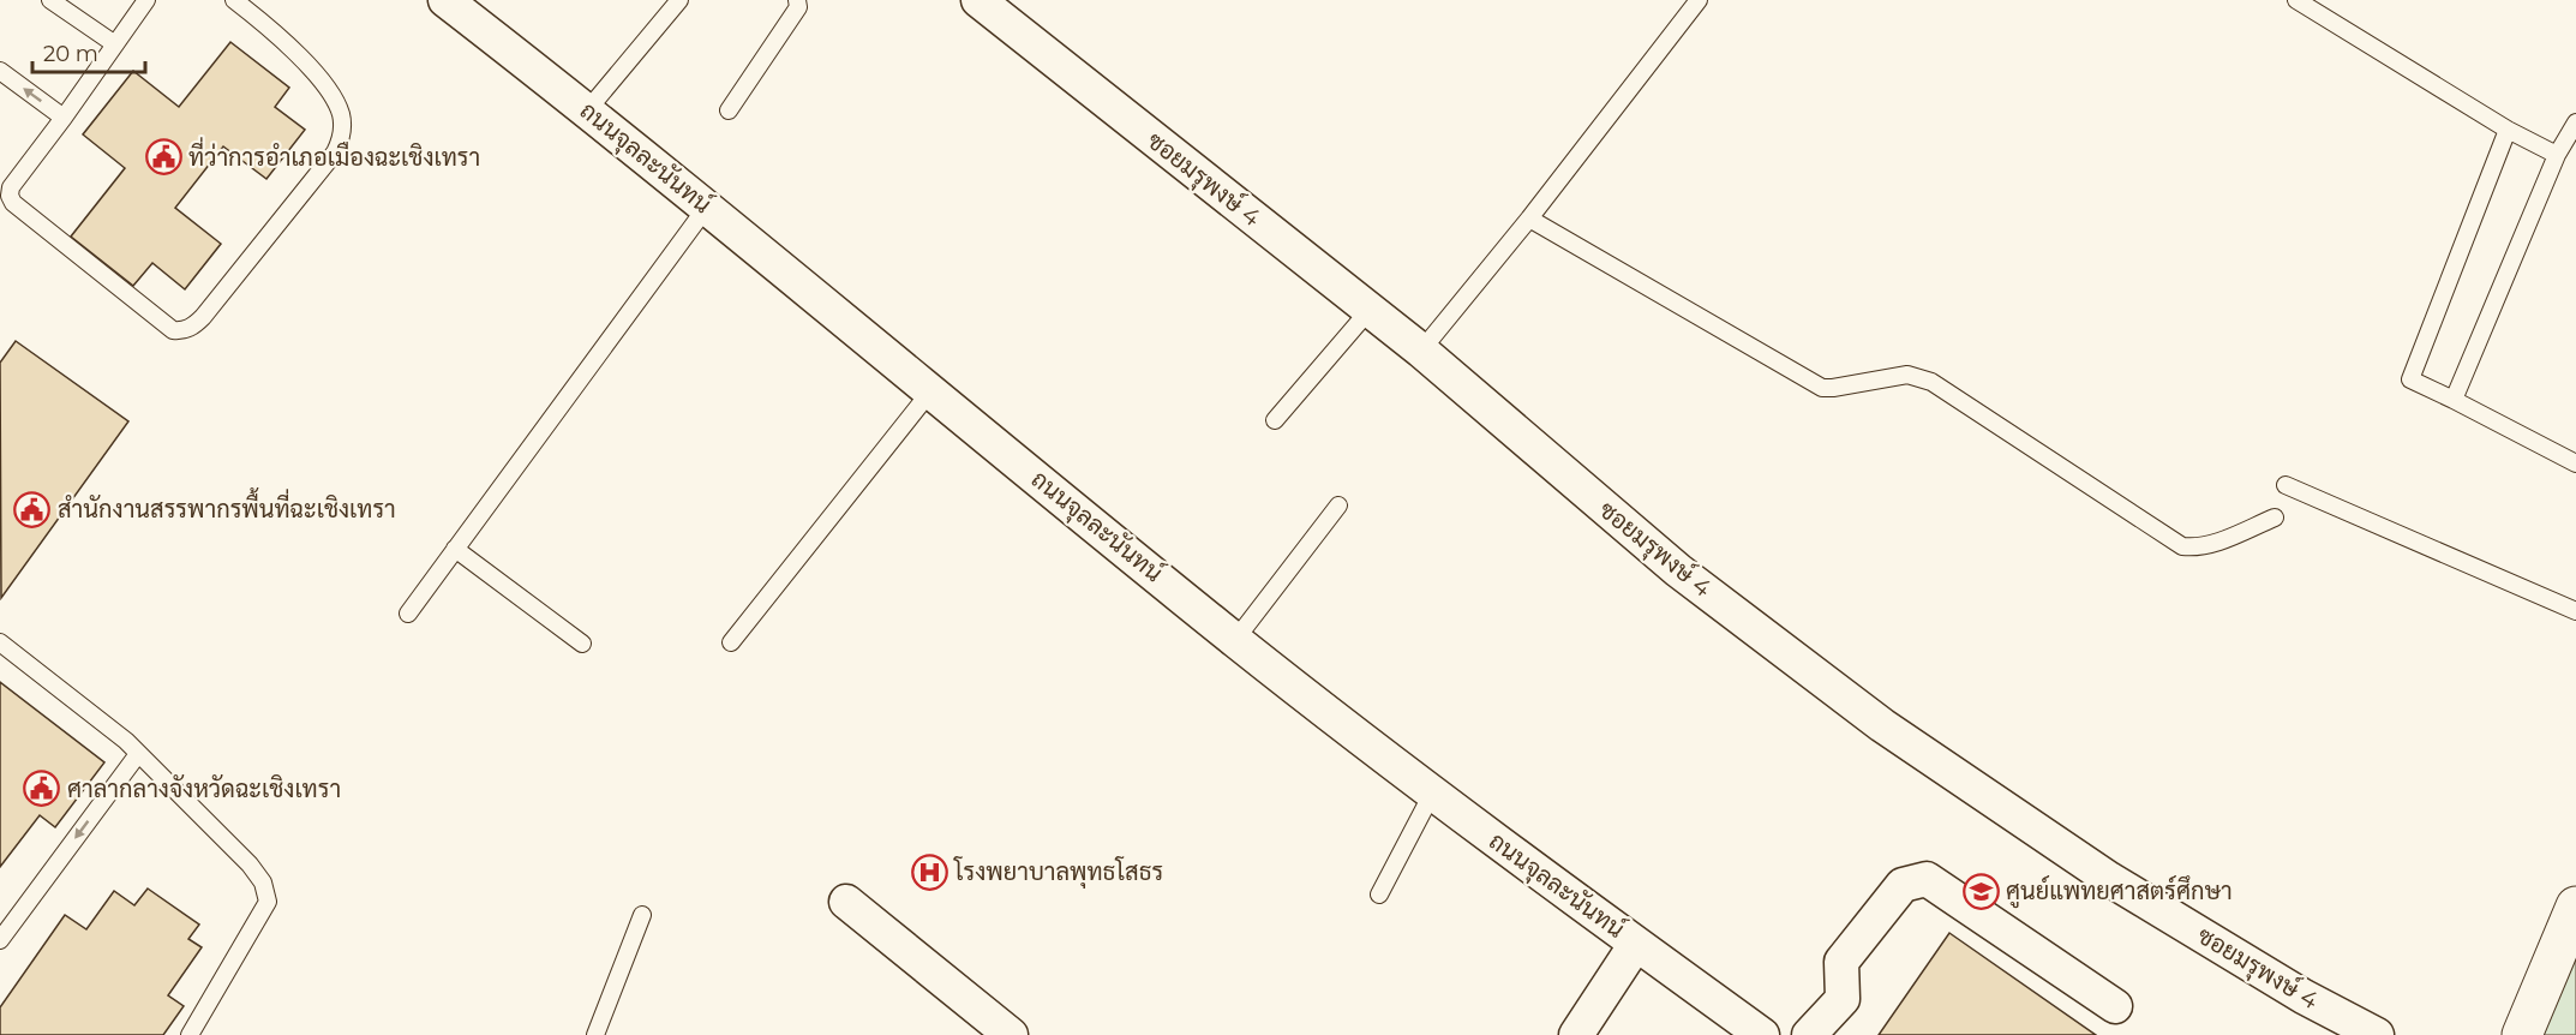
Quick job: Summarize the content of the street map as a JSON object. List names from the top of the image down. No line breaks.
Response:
{"streets":{"street":["ถนนจุลละนันทน์","ซอยมรุพงษ์ 4"]},"places":{"public building":["ที่ว่าการอำเภอเมืองฉะเชิงเทรา","สำนักงานสรรพากรพื้นที่ฉะเชิงเทรา","ศาลากลางจังหวัดฉะเชิงเทรา"],"hospital":["โรงพยาบาลพุทธโสธร"],"school or university":["ศูนย์แพทยศาสตร์ศึกษา"]},"scale_bar":"20 m"}
